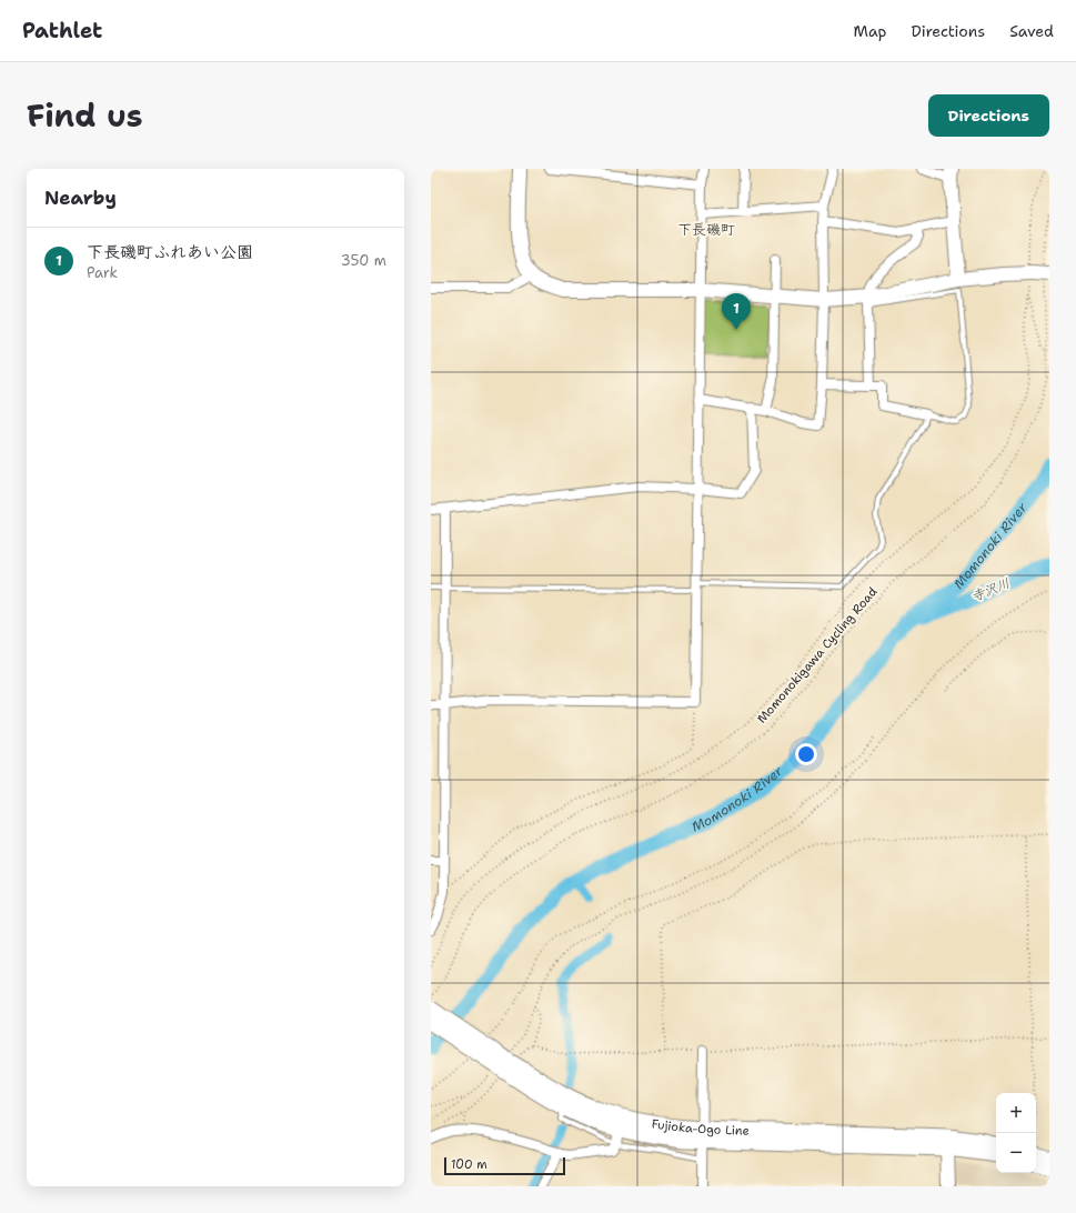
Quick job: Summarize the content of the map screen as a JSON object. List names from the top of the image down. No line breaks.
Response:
{"streets":{"main road":["Fujioka-Ogo Line"],"path":["Momonokigawa Cycling Road"]},"districts":["下長磯町"],"water":["Momonoki River","寺沢川"],"scale_bar":"100 m","page":{"header":"Pathlet","nav":["Map","Directions","Saved"],"title":"Find us","buttons":"Directions","heading":"Nearby","list":[{"mark":"1","name":"下長磯町ふれあい公園","note":"Park","value":"350 m"}],"pins":"1","map_buttons":["+","−"],"scale":"100 m"}}
